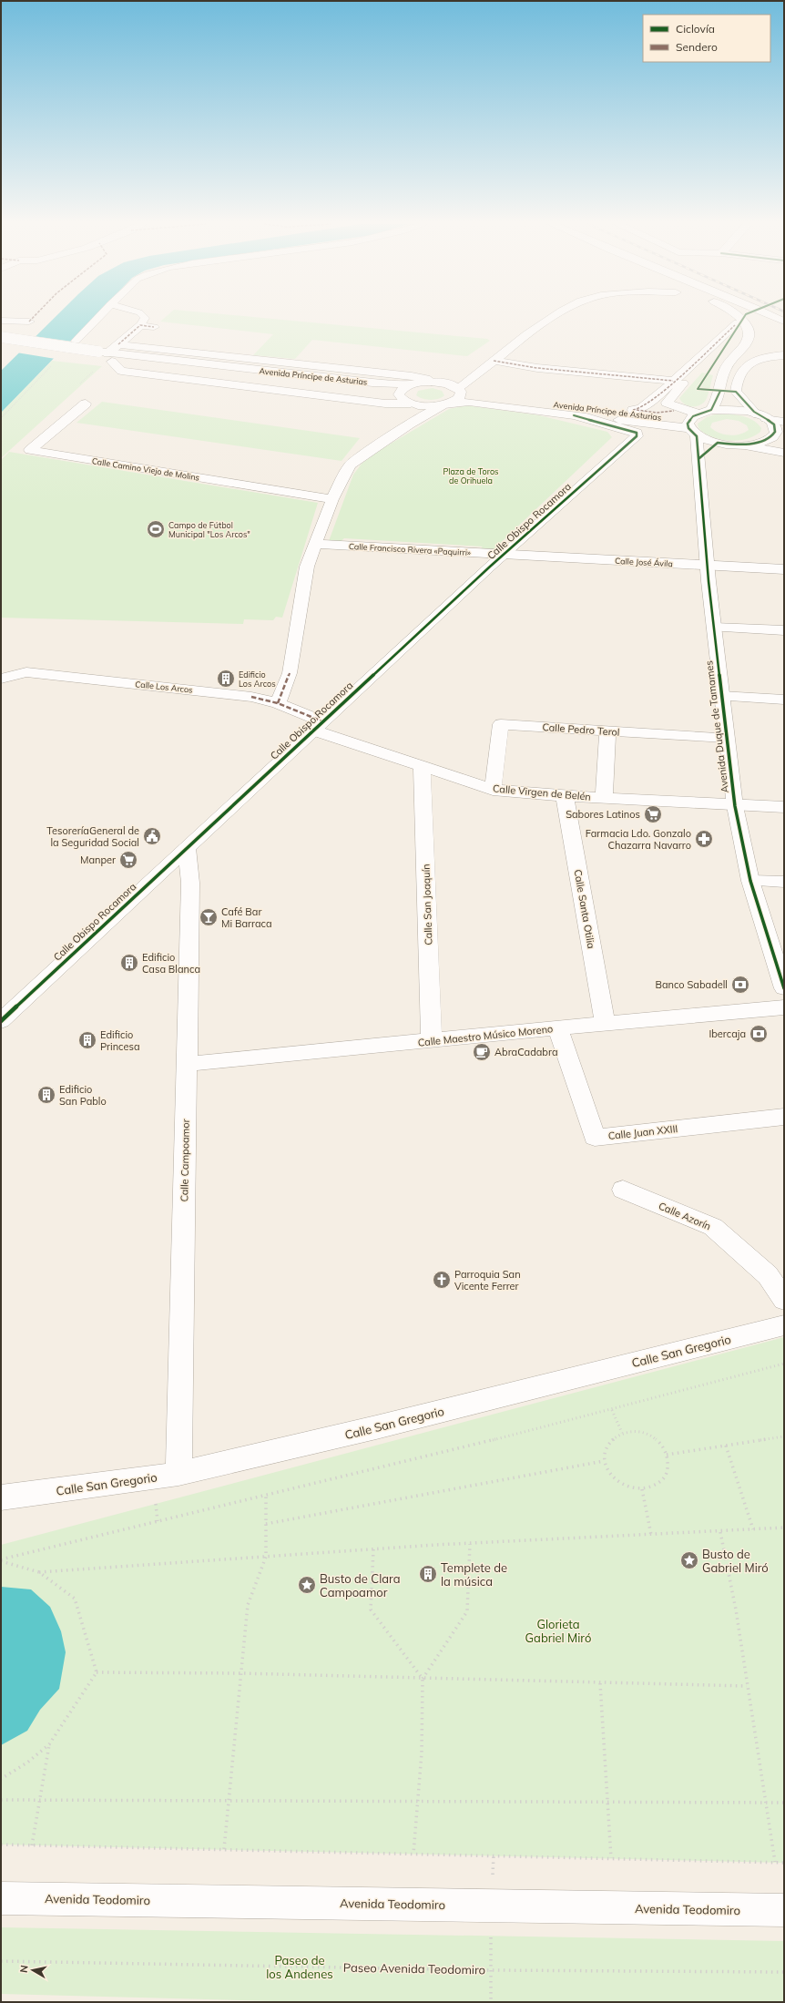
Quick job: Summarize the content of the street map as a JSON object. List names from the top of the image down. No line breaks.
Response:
{"streets":{"street":["Avenida Príncipe de Asturias","Calle Camino Viejo de Molins","Calle Obispo Rocamora","Calle Francisco Rivera «Paquirri»","Calle José Ávila","Calle Los Arcos","Avenida Duque de Tamames","Calle Pedro Terol","Calle Virgen de Belén","Calle San Joaquín","Calle Santa Otilia","Calle Maestro Músico Moreno","Calle Juan XXIII","Calle Campoamor","Calle Azorín","Calle San Gregorio","Avenida Teodomiro"],"path":["Paseo Avenida Teodomiro"]},"crossings":[["Avenida Príncipe de Asturias","Calle Obispo Rocamora"],["Avenida Príncipe de Asturias","Avenida Duque de Tamames"],["Calle Obispo Rocamora","Calle Francisco Rivera «Paquirri»"],["Calle Obispo Rocamora","Calle José Ávila"],["Calle Obispo Rocamora","Calle Los Arcos"],["Calle Obispo Rocamora","Calle Virgen de Belén"],["Calle Obispo Rocamora","Calle Campoamor"],["Calle Francisco Rivera «Paquirri»","Calle José Ávila"],["Calle José Ávila","Avenida Duque de Tamames"],["Calle Los Arcos","Calle Virgen de Belén"],["Avenida Duque de Tamames","Calle Pedro Terol"],["Avenida Duque de Tamames","Calle Virgen de Belén"],["Calle Pedro Terol","Calle Virgen de Belén"],["Calle Virgen de Belén","Calle San Joaquín"],["Calle Virgen de Belén","Calle Santa Otilia"],["Calle San Joaquín","Calle Maestro Músico Moreno"],["Calle Santa Otilia","Calle Maestro Músico Moreno"],["Calle Maestro Músico Moreno","Calle Juan XXIII"],["Calle Maestro Músico Moreno","Calle Campoamor"],["Calle Campoamor","Calle San Gregorio"]],"parks":["Plaza de Toros de Orihuela","Glorieta Gabriel Miró","Paseo de los Andenes"],"places":{"sports":["Campo de Fútbol Municipal \"Los Arcos\""],"building":["Edificio Los Arcos","Edificio Casa Blanca","Edificio Princesa","Edificio San Pablo","Templete de la música"],"supermarket":["Sabores Latinos","Manper"],"public building":["TesoreríaGeneral de la Seguridad Social"],"pharmacy":["Farmacia Ldo. Gonzalo Chazarra Navarro"],"bar":["Café Bar Mi Barraca"],"bank":["Banco Sabadell","Ibercaja"],"cafe":["AbraCadabra"],"church":["Parroquia San Vicente Ferrer"],"place":["Busto de Gabriel Miró","Busto de Clara Campoamor"]},"legend":["Ciclovía","Sendero"],"north":"left"}
